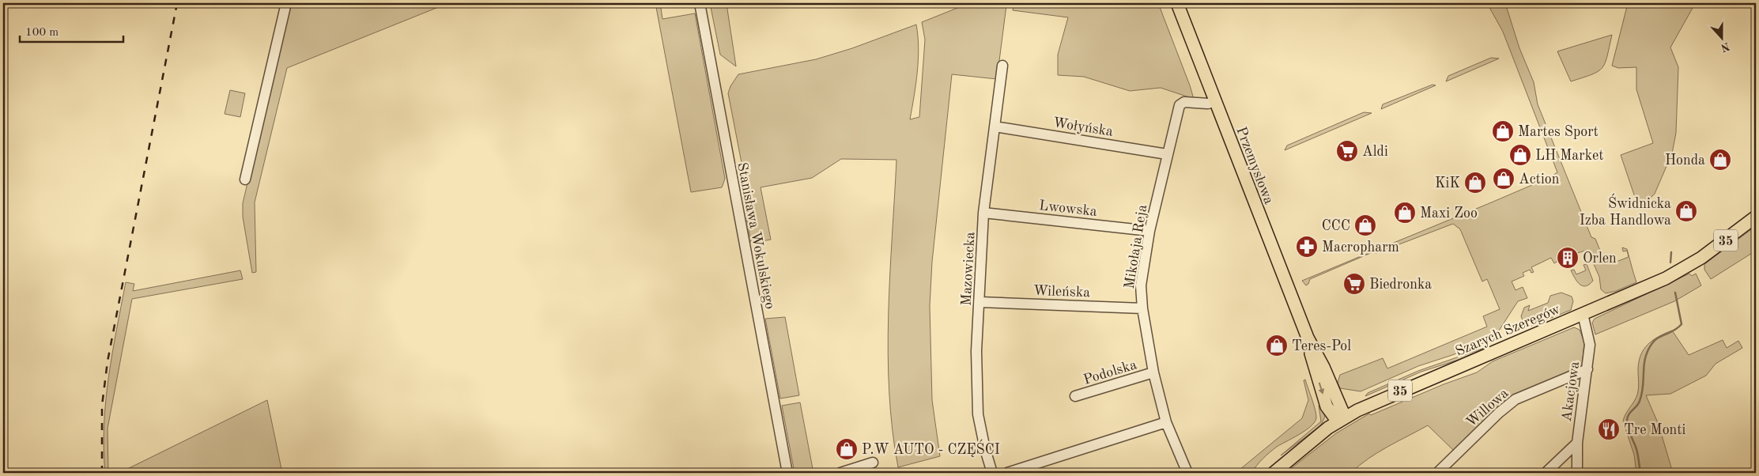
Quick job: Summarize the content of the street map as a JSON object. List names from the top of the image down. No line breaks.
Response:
{"streets":{"main road":["Przemysłowa","35","Szarych Szeregów"],"street":["Wołyńska","Lwowska","Stanisława Wokulskiego","Mikołaja Reja","Mazowiecka","Wileńska","Podolska","Akacjowa","Willowa"]},"crossings":[["Wołyńska","Mikołaja Reja"],["Wołyńska","Mazowiecka"],["Przemysłowa","Mikołaja Reja"],["Przemysłowa","Szarych Szeregów"],["Lwowska","Mikołaja Reja"],["Lwowska","Mazowiecka"],["Mikołaja Reja","Wileńska"],["Mikołaja Reja","Podolska"],["Mazowiecka","Wileńska"],["Szarych Szeregów","Akacjowa"],["Akacjowa","Willowa"]],"places":{"shop":["Martes Sport","LH Market","Honda","Action","KiK","Świdnicka Izba Handlowa","Maxi Zoo","CCC","Teres-Pol","P.W AUTO - CZĘŚCI"],"supermarket":["Aldi","Biedronka"],"pharmacy":["Macropharm"],"building":["Orlen"],"restaurant":["Tre Monti"]},"scale_bar":"100 m","north":"bottom"}
